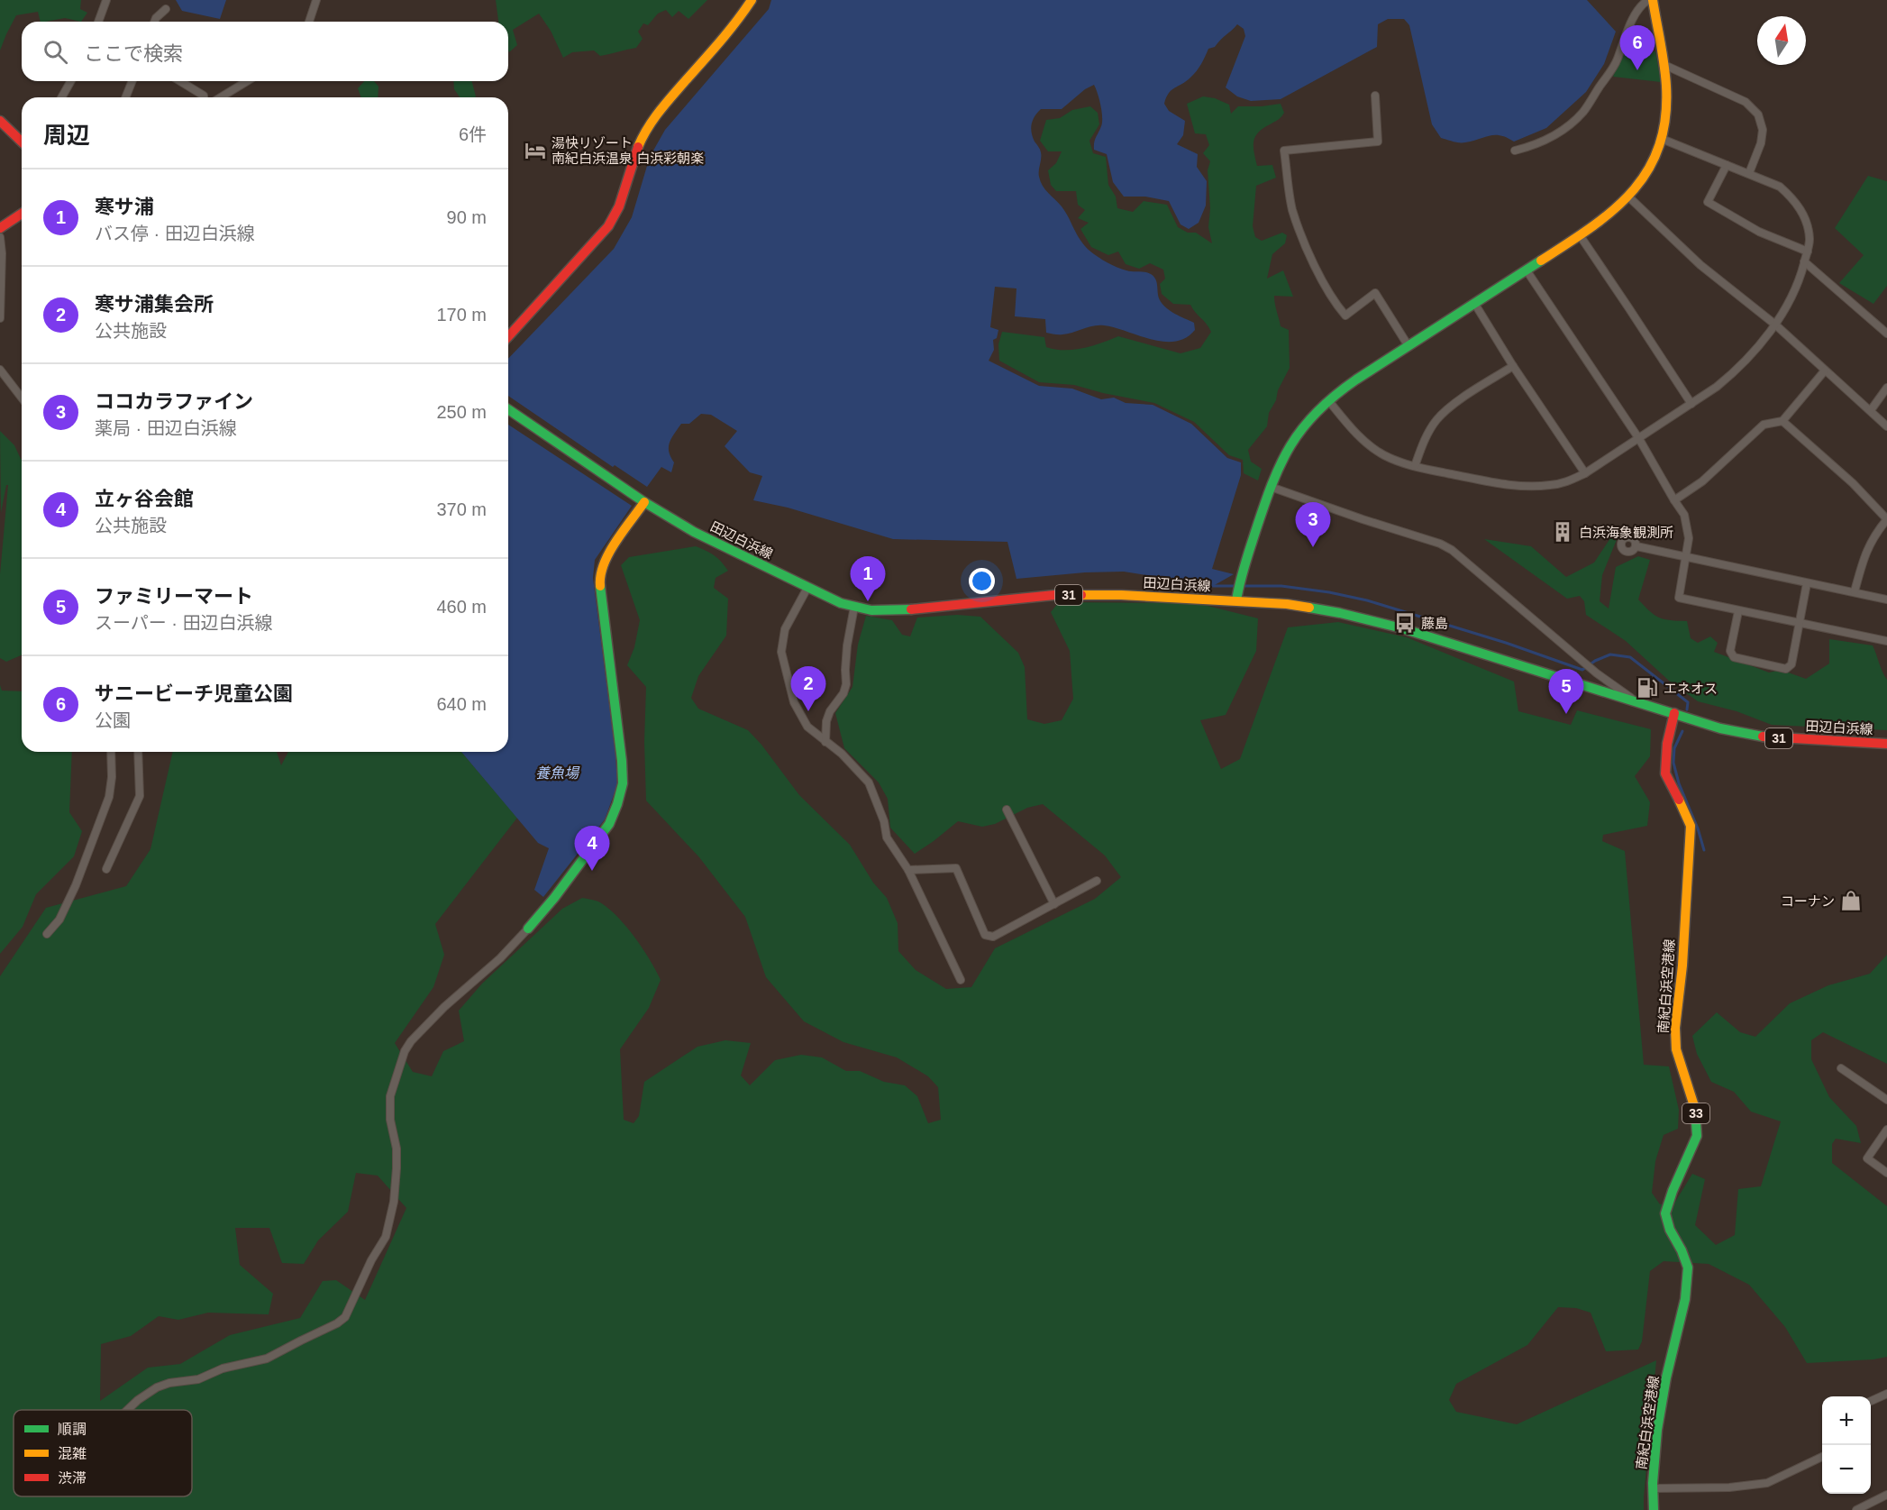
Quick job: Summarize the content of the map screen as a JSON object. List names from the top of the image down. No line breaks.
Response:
{"streets":{"main road":["田辺白浜線","31","南紀白浜空港線","33"]},"crossings":[["田辺白浜線","南紀白浜空港線"]],"water":["養魚場"],"places":{"hotel":["湯快リゾート 南紀白浜温泉 白浜彩朝楽"],"building":["白浜海象観測所"],"bus stop":["藤島"],"fuel station":["エネオス"],"shop":["コーナン"]},"legend":["順調","混雑","渋滞"],"north":"top","page":{"search":"ここで検索","pins":["6","3","1","2","5","4"],"heading":["周辺","6件"],"list":[{"mark":"1","name":"寒サ浦","note":"バス停 · 田辺白浜線","value":"90 m"},{"mark":"2","name":"寒サ浦集会所","note":"公共施設","value":"170 m"},{"mark":"3","name":"ココカラファイン","note":"薬局 · 田辺白浜線","value":"250 m"},{"mark":"4","name":"立ヶ谷会館","note":"公共施設","value":"370 m"},{"mark":"5","name":"ファミリーマート","note":"スーパー · 田辺白浜線","value":"460 m"},{"mark":"6","name":"サニービーチ児童公園","note":"公園","value":"640 m"}],"map_buttons":["+","−"]}}
